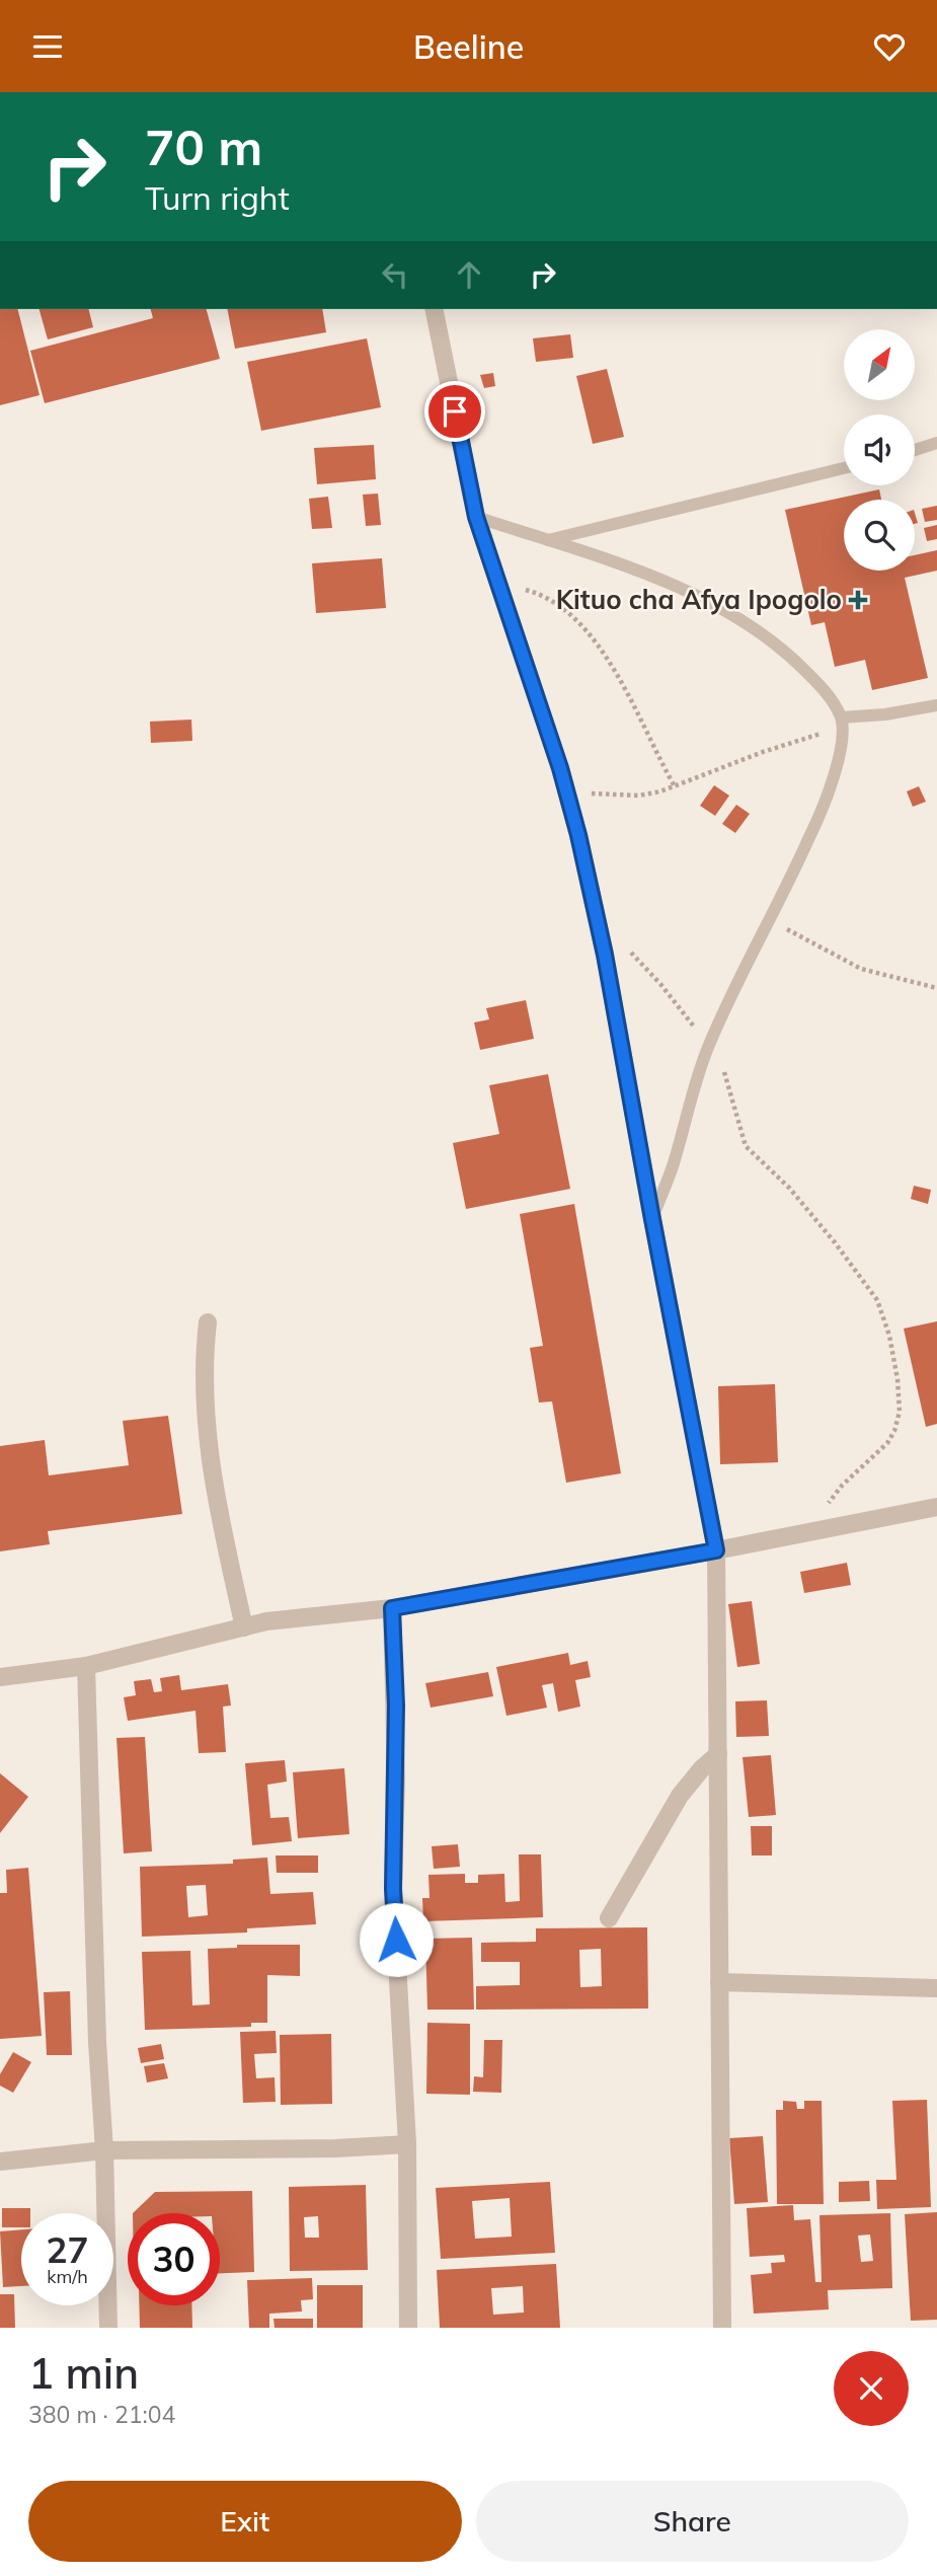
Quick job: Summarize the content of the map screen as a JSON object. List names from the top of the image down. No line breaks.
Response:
{"places":{"health":["Kituo cha Afya Ipogolo"]},"north":"top right","page":{"header":"Beeline","turn":["70 m","Turn right"],"speed":"27 km/h","limit":"30","heading":["1 min","380 m · 21:04"],"buttons":["Exit","Share"]}}
